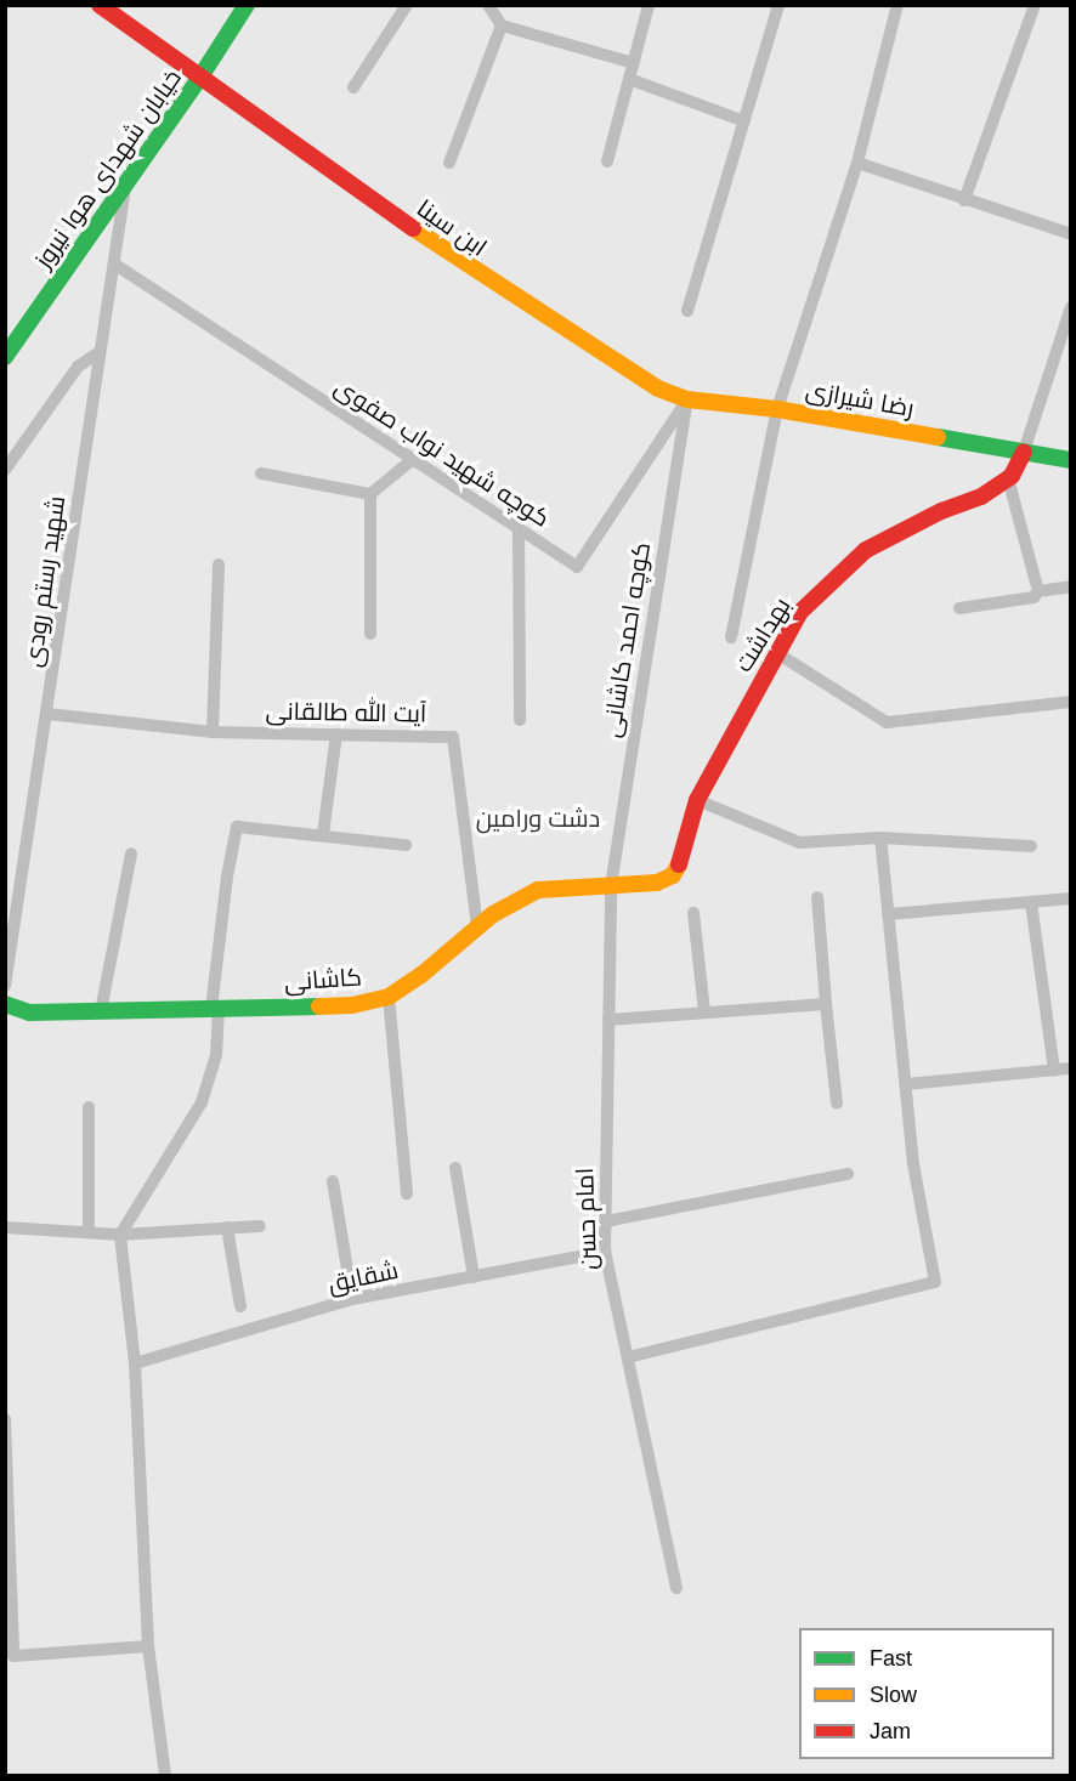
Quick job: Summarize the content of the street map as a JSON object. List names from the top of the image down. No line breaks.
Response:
{"streets":{"street":["خیابان شهدای هوا نیروز","ابن سینا","رضا شیرازی","کوچه شهید نواب صفوی","شهید رستم رودی","بهداشت","کوچه احمد کاشانی","آیت الله طالقانی","کاشانی","امام حسن","شقایق"]},"crossings":[["خیابان شهدای هوا نیروز","ابن سینا"],["خیابان شهدای هوا نیروز","شهید رستم رودی"],["ابن سینا","رضا شیرازی"],["ابن سینا","کوچه شهید نواب صفوی"],["ابن سینا","کوچه احمد کاشانی"],["رضا شیرازی","کوچه شهید نواب صفوی"],["رضا شیرازی","بهداشت"],["رضا شیرازی","کوچه احمد کاشانی"],["کوچه شهید نواب صفوی","شهید رستم رودی"],["کوچه شهید نواب صفوی","کوچه احمد کاشانی"],["شهید رستم رودی","آیت الله طالقانی"],["بهداشت","کوچه احمد کاشانی"],["بهداشت","کاشانی"],["بهداشت","امام حسن"],["کوچه احمد کاشانی","کاشانی"],["کوچه احمد کاشانی","امام حسن"],["آیت الله طالقانی","کاشانی"],["کاشانی","امام حسن"],["امام حسن","شقایق"]],"parks":["دشت ورامین"],"legend":["Fast","Slow","Jam"]}
